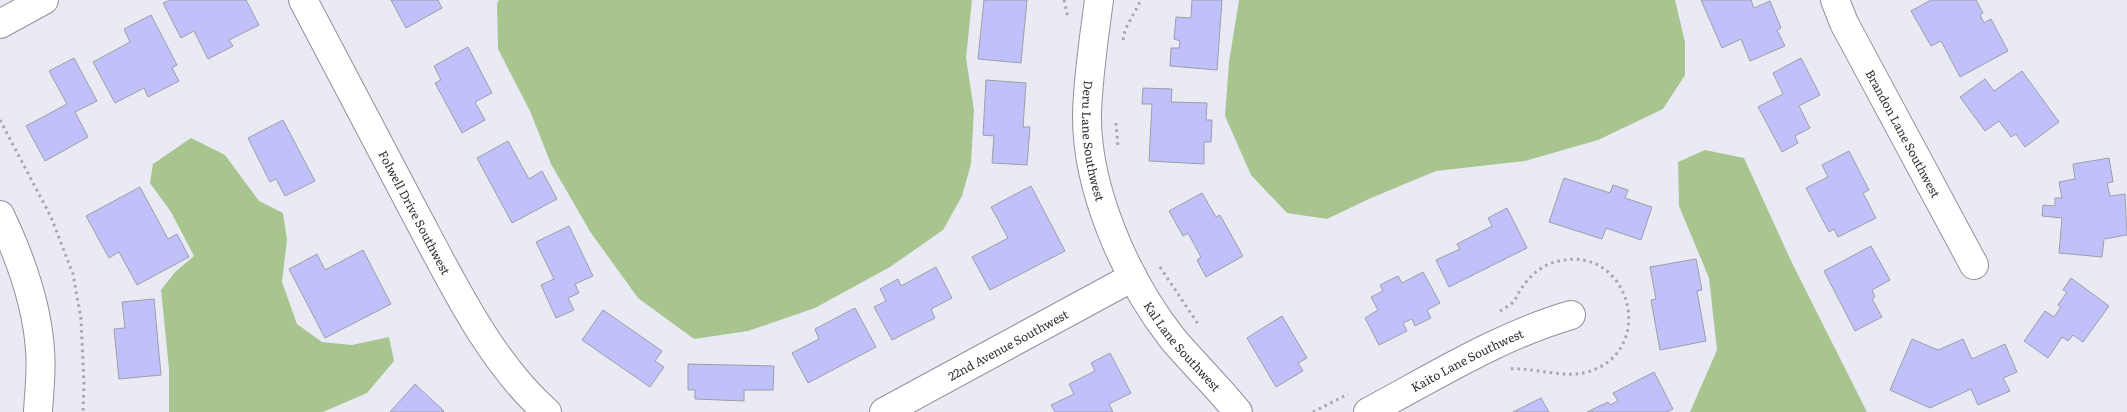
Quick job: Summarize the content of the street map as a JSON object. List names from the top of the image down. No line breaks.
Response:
{"streets":{"street":["Brandon Lane Southwest","Deru Lane Southwest","Folwell Drive Southwest","22nd Avenue Southwest","Kal Lane Southwest","Kaito Lane Southwest"]},"crossings":[["Deru Lane Southwest","22nd Avenue Southwest"],["Deru Lane Southwest","Kal Lane Southwest"],["22nd Avenue Southwest","Kal Lane Southwest"]]}
